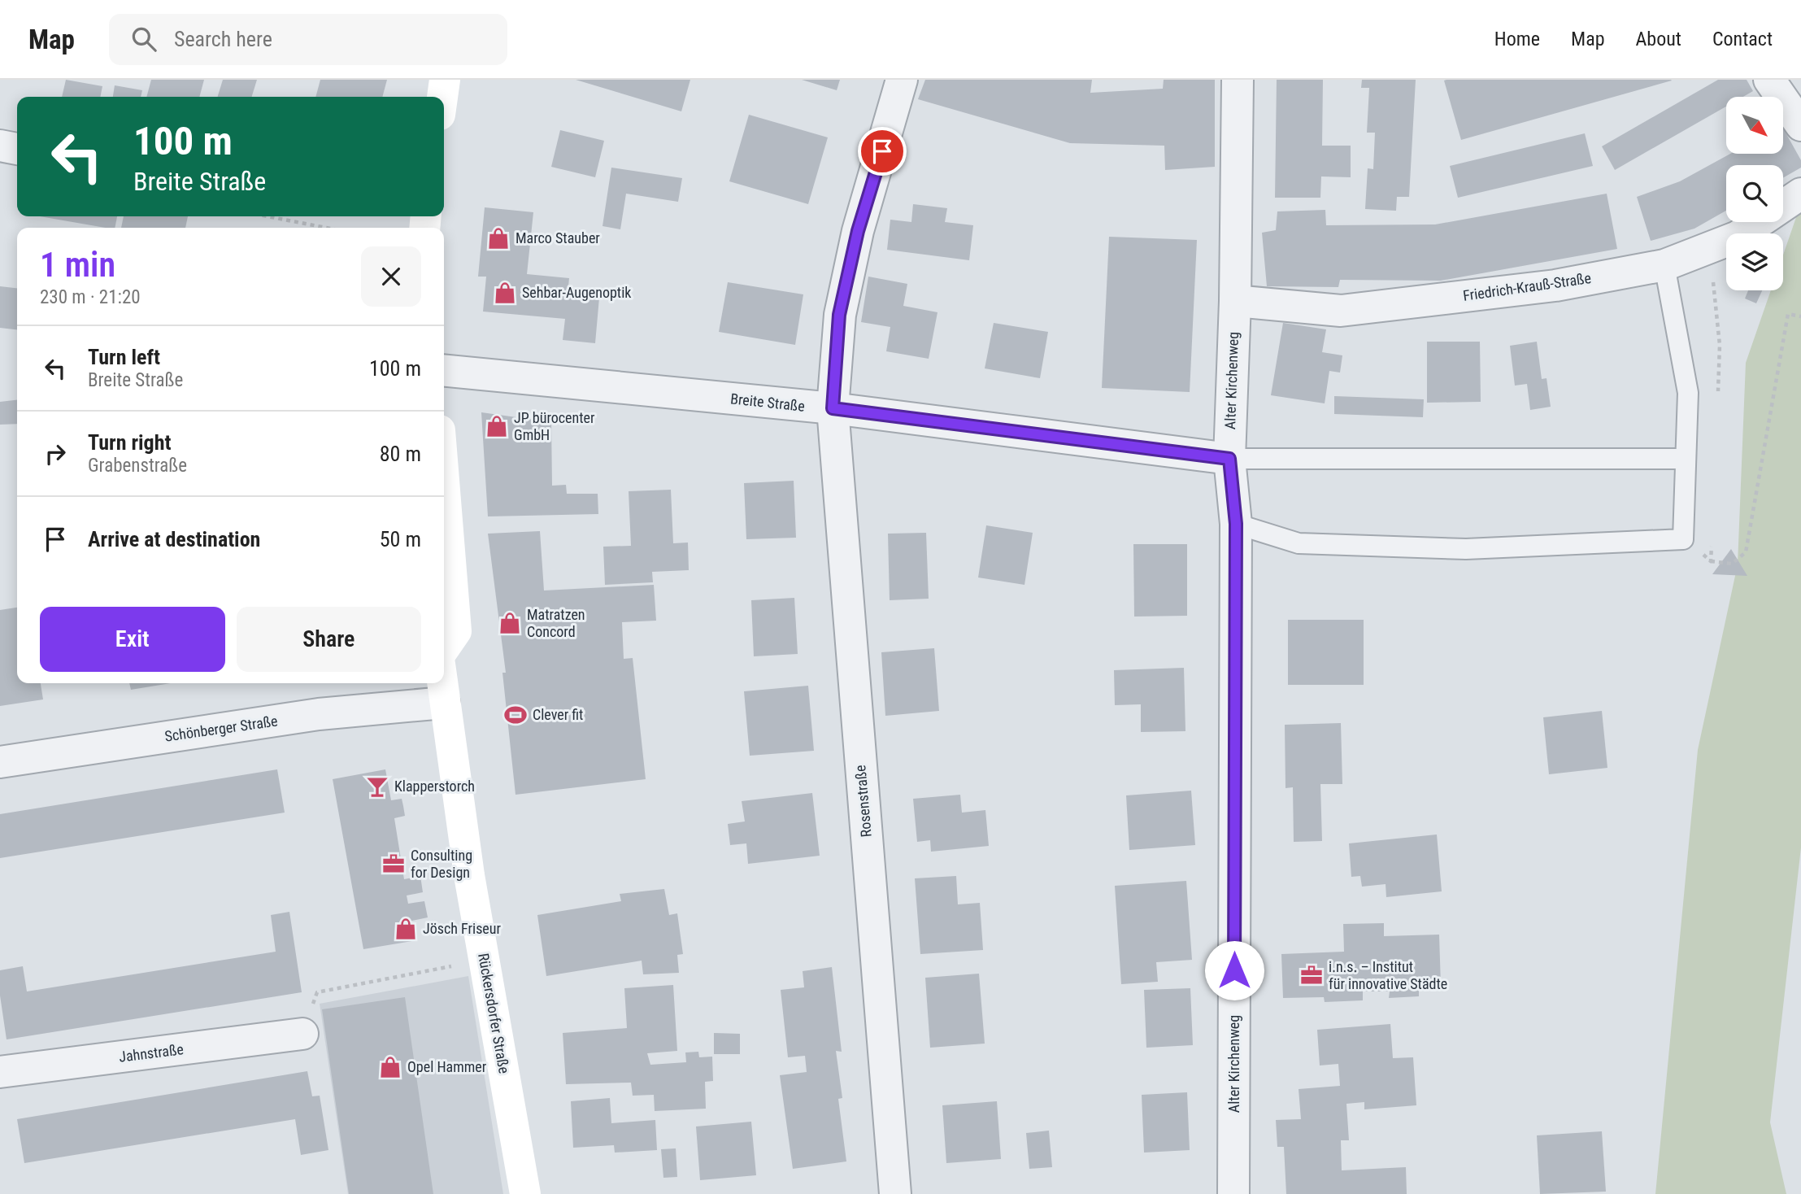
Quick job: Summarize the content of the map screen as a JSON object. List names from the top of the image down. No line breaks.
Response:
{"streets":{"main road":["Rückersdorfer Straße"],"street":["Friedrich-Krauß-Straße","Alter Kirchenweg","Breite Straße","Schönberger Straße","Rosenstraße","Jahnstraße"]},"crossings":[["Friedrich-Krauß-Straße","Alter Kirchenweg"],["Alter Kirchenweg","Breite Straße"],["Breite Straße","Rosenstraße"],["Schönberger Straße","Rückersdorfer Straße"]],"places":{"shop":["Marco Stauber","Sehbar-Augenoptik","JP bürocenter GmbH","Matratzen Concord","Jösch Friseur","Opel Hammer"],"sports":["Clever fit"],"bar":["Klapperstorch"],"office":["Consulting for Design","i.n.s. – Institut für innovative Städte"]},"north":"bottom right","page":{"header":"Map","search":"Search here","nav":["Home","Map","About","Contact"],"turn":["100 m","Breite Straße"],"heading":["1 min","230 m · 21:20"],"list":[{"name":"Turn left","note":"Breite Straße","value":"100 m"},{"name":"Turn right","note":"Grabenstraße","value":"80 m"},{"name":"Arrive at destination","value":"50 m"}],"buttons":["Exit","Share"]}}
